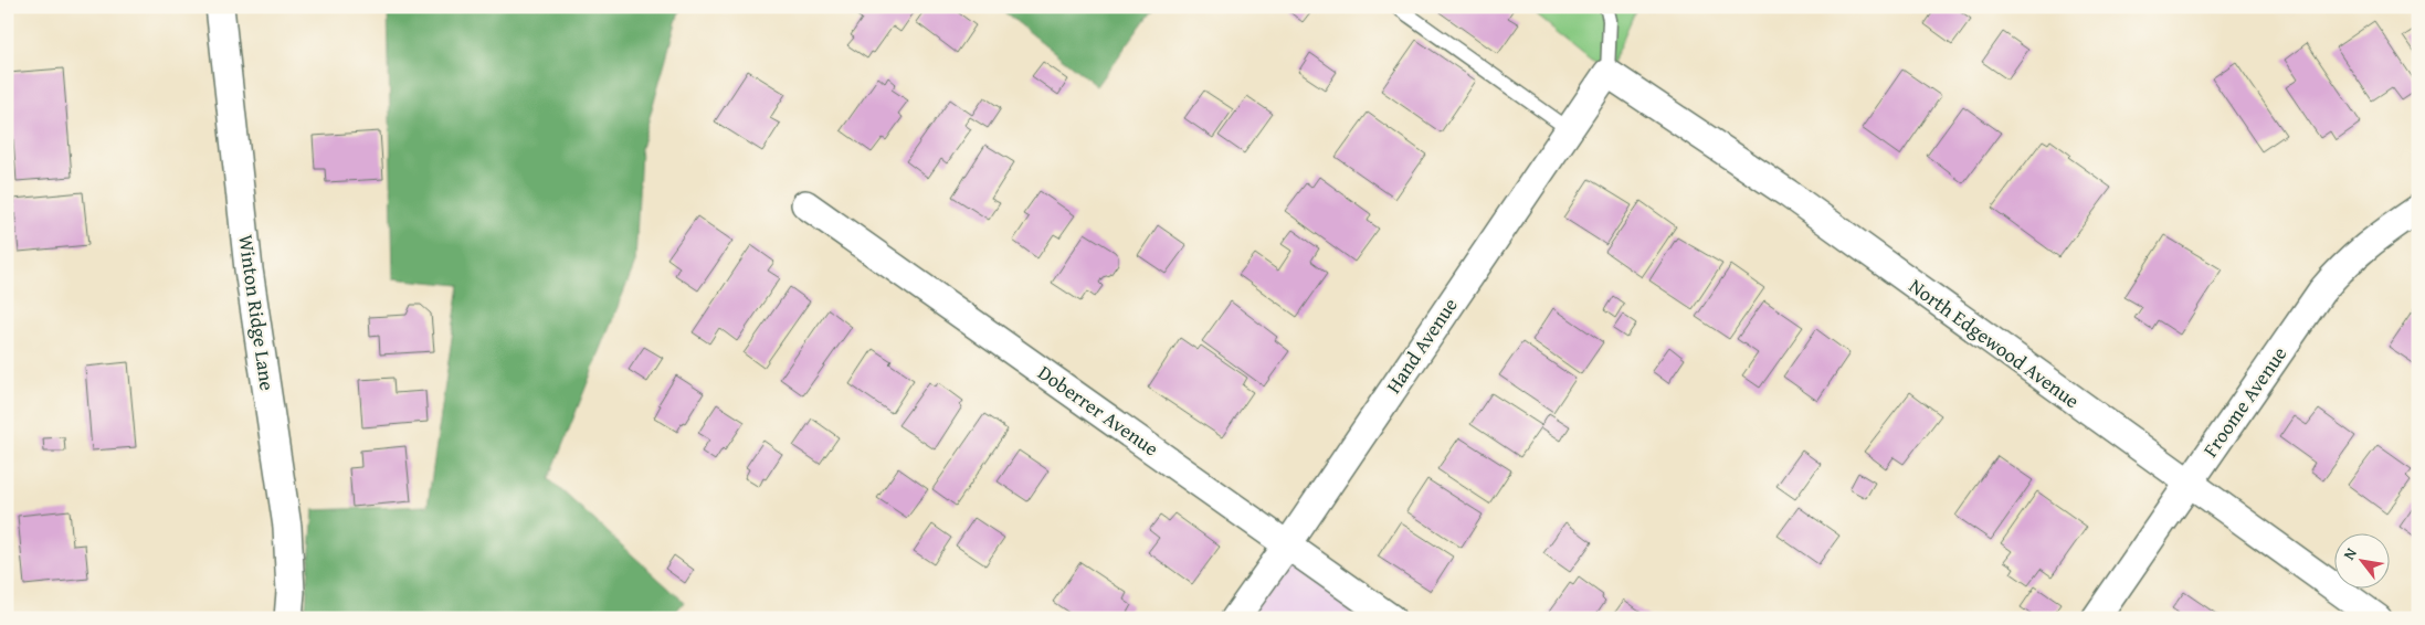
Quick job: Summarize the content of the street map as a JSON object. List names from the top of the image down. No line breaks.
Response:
{"streets":{"street":["Winton Ridge Lane","North Edgewood Avenue","Hand Avenue","Froome Avenue","Doberrer Avenue"]},"crossings":[["North Edgewood Avenue","Hand Avenue"],["North Edgewood Avenue","Froome Avenue"],["Hand Avenue","Doberrer Avenue"]],"north":"top left"}
